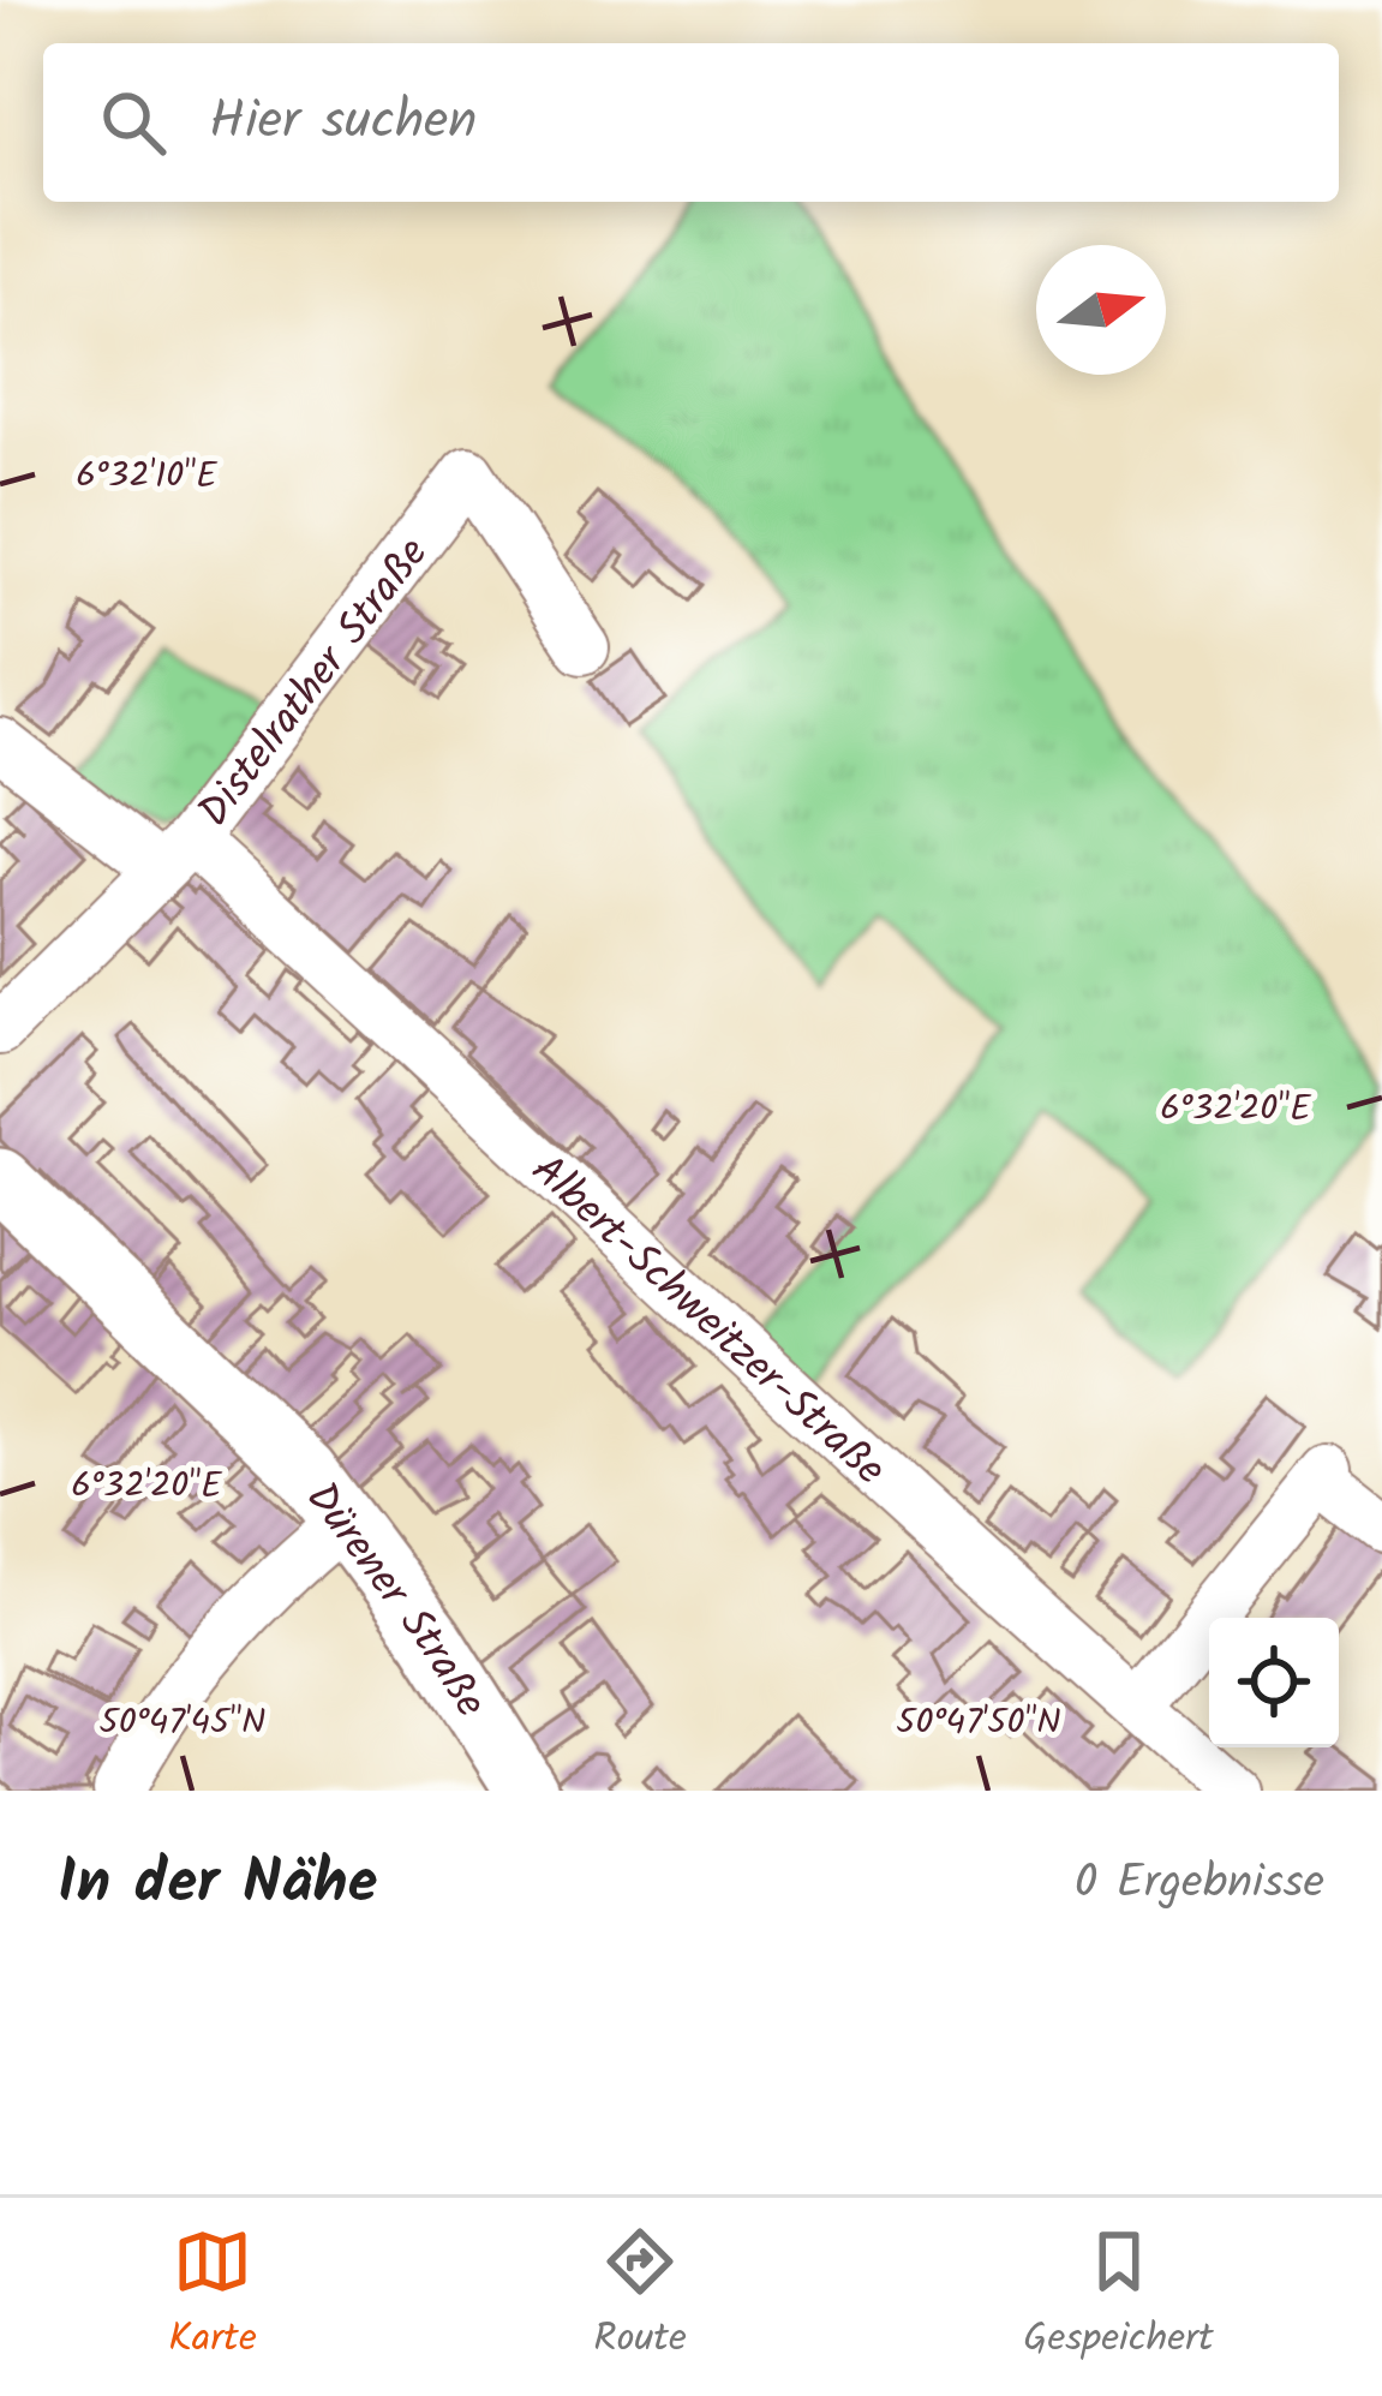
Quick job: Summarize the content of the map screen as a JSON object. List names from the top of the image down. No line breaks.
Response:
{"streets":{"main road":["Dürener Straße"],"street":["Distelrather Straße","Albert-Schweitzer-Straße"]},"crossings":[["Distelrather Straße","Albert-Schweitzer-Straße"]],"north":"right","page":{"search":"Hier suchen","heading":["In der Nähe","0 Ergebnisse"],"nav":["Karte","Route","Gespeichert"]},"coordinates":["6°32'10\"E","6°32'20\"E","50°47'45\"N","50°47'50\"N"]}
